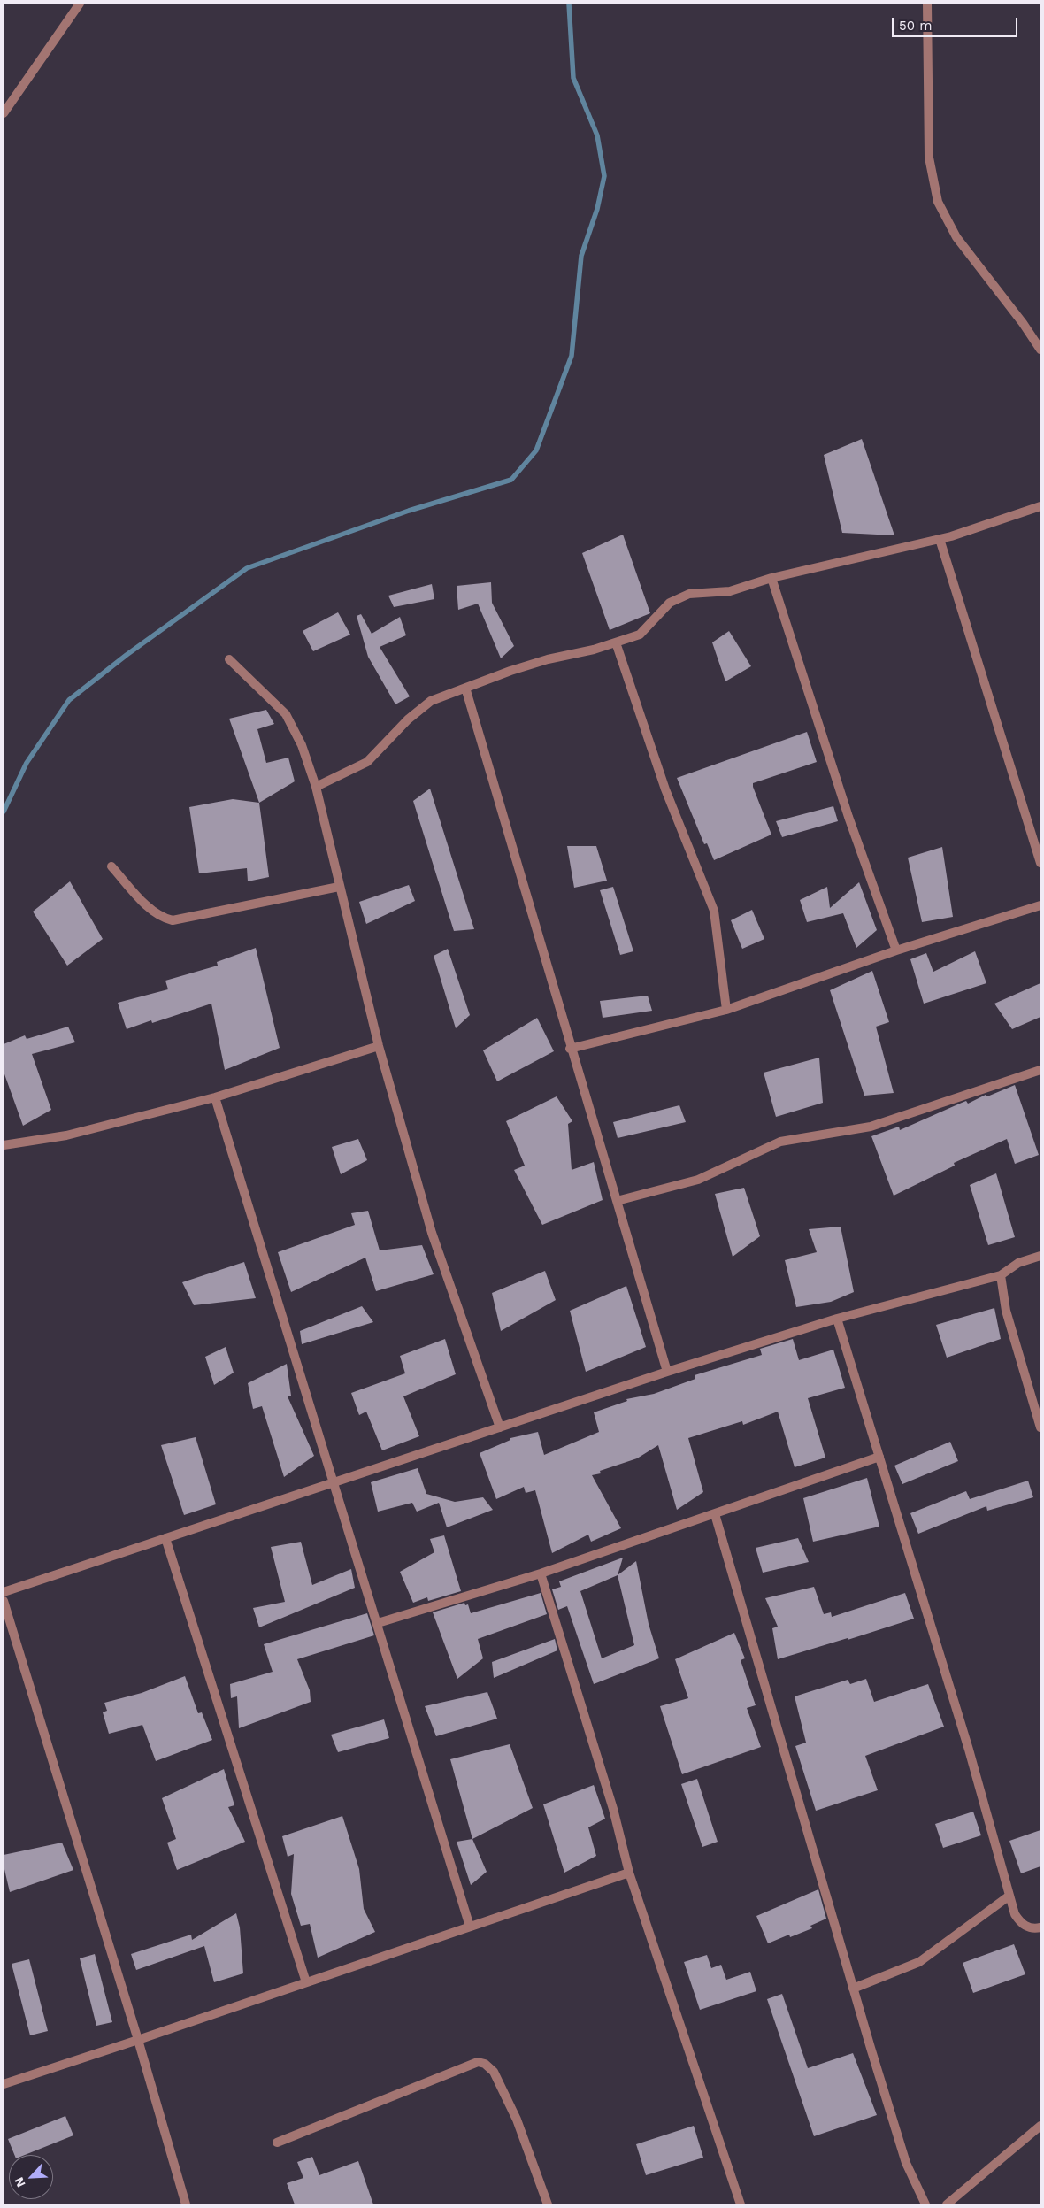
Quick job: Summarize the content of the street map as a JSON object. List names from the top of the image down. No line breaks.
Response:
{"scale_bar":"50 m","north":"bottom left"}
